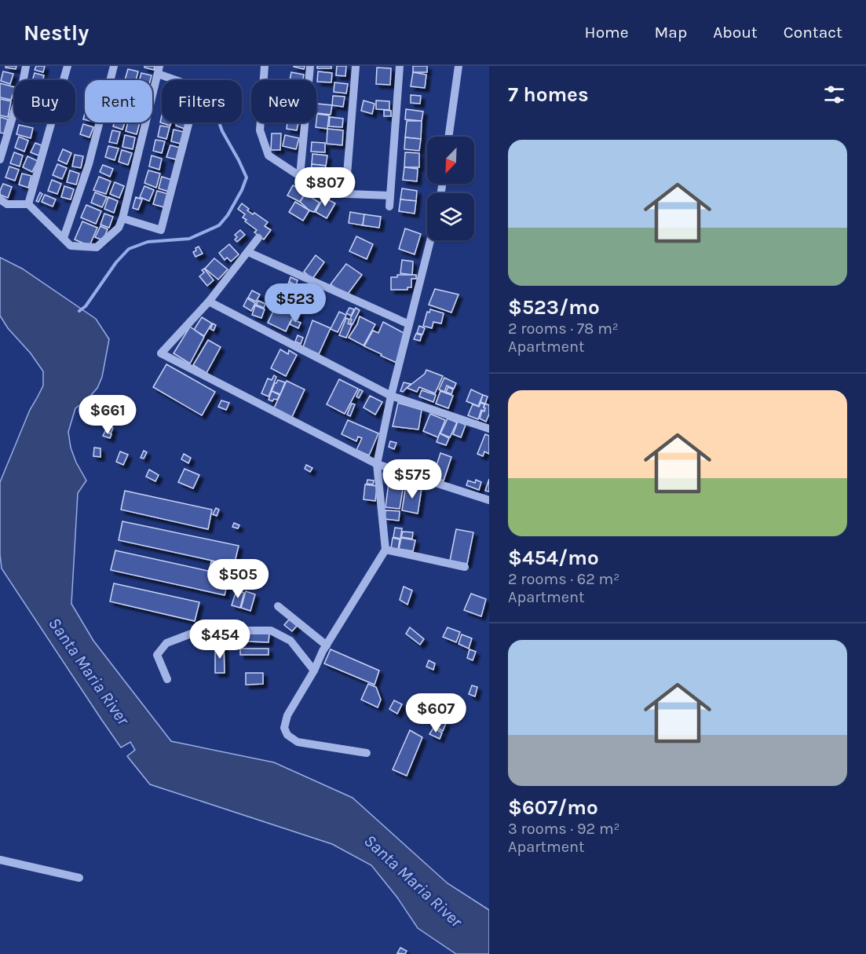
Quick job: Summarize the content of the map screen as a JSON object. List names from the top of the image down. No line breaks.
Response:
{"water":["Santa Maria River"],"north":"bottom left","page":{"header":"Nestly","nav":["Home","Map","About","Contact"],"heading":"7 homes","chip":["Buy","Rent","Filters","New"],"list":[{"name":"$523/mo","note":"2 rooms · 78 m² · Apartment"},{"name":"$454/mo","note":"2 rooms · 62 m² · Apartment"},{"name":"$607/mo","note":"3 rooms · 92 m² · Apartment"}],"price":["$807","$523","$661","$575","$505","$454","$607"]}}
